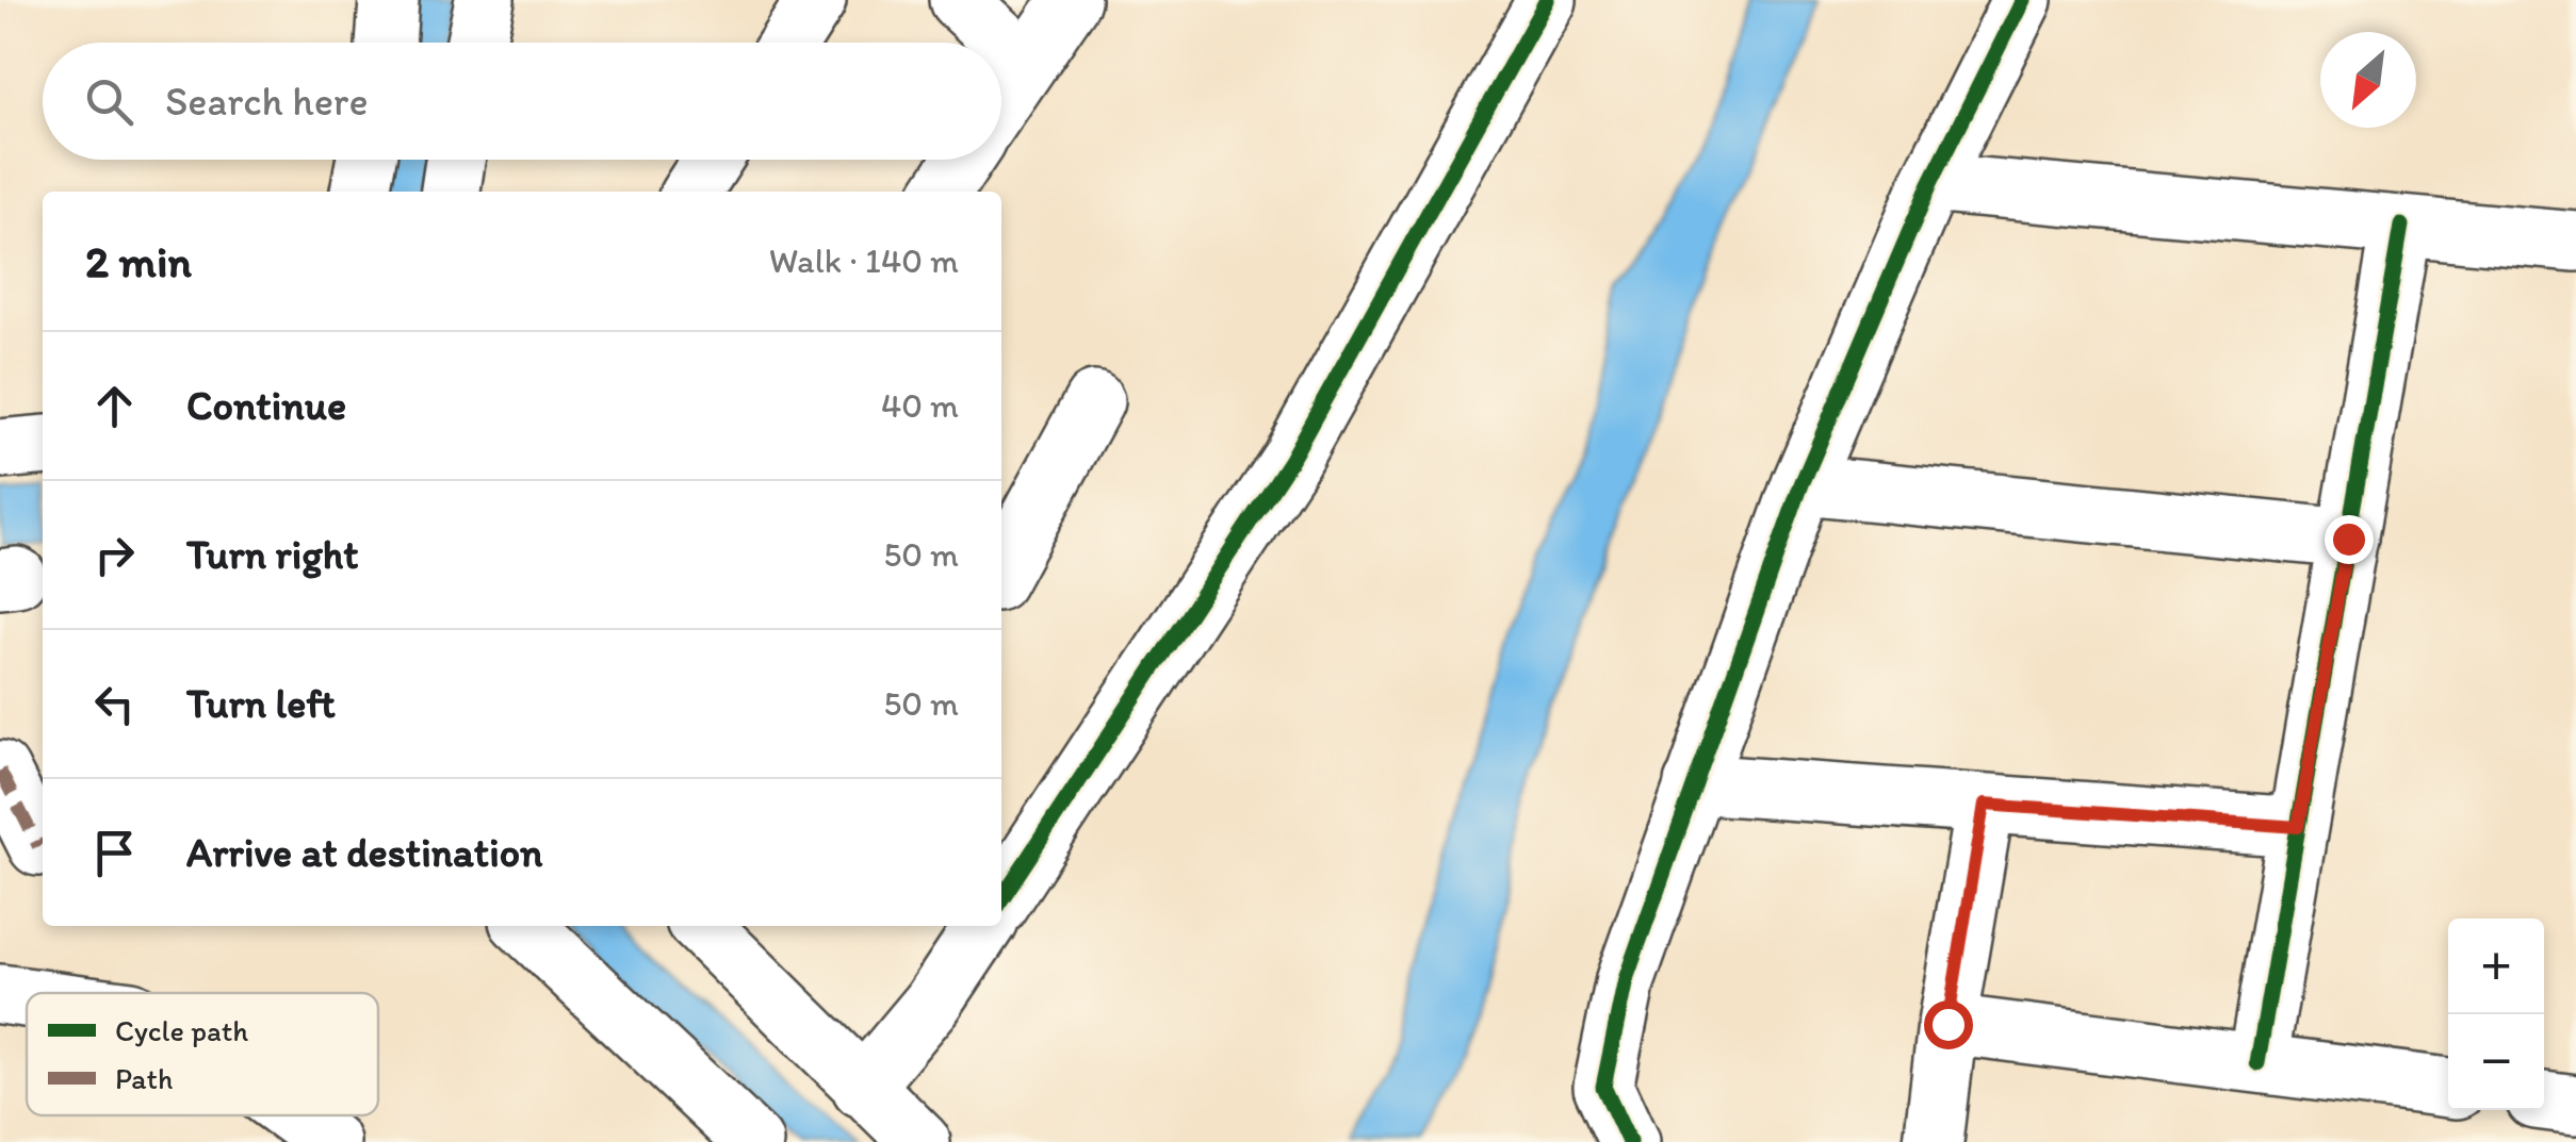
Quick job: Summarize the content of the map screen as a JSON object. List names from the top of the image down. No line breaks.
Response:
{"legend":["Cycle path","Path"],"north":"bottom left","page":{"search":"Search here","heading":["2 min","Walk · 140 m"],"list":[["Continue","40 m"],["Turn right","50 m"],["Turn left","50 m"],"Arrive at destination"],"map_buttons":["+","−"]}}
